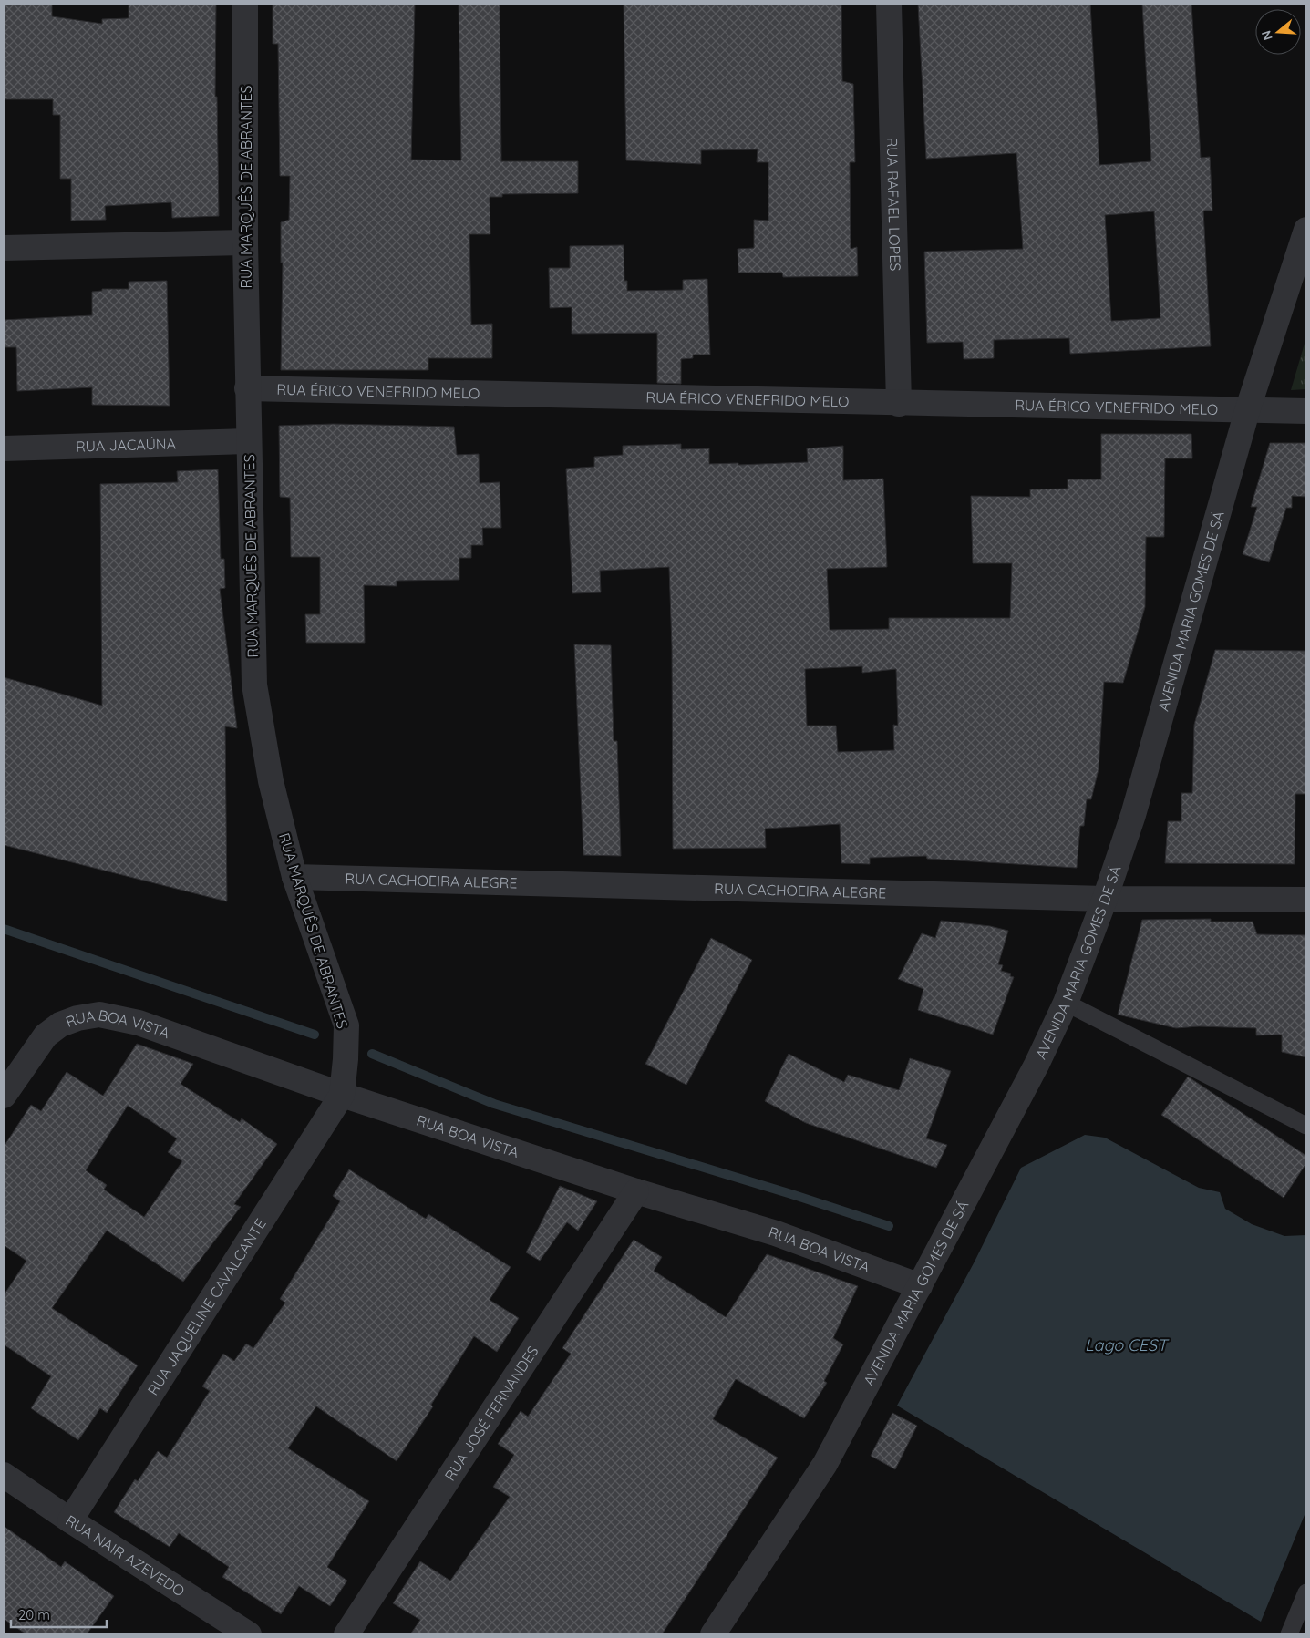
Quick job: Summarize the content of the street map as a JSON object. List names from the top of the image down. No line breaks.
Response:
{"streets":{"street":["RUA MARQUÊS DE ABRANTES","RUA RAFAEL LOPES","RUA ÉRICO VENEFRIDO MELO","RUA JACAÚNA","AVENIDA MARIA GOMES DE SÁ","RUA CACHOEIRA ALEGRE","RUA BOA VISTA","RUA JAQUELINE CAVALCANTE","RUA JOSÉ FERNANDES","RUA NAIR AZEVEDO"]},"crossings":[["RUA MARQUÊS DE ABRANTES","RUA ÉRICO VENEFRIDO MELO"],["RUA MARQUÊS DE ABRANTES","RUA JACAÚNA"],["RUA MARQUÊS DE ABRANTES","RUA CACHOEIRA ALEGRE"],["RUA MARQUÊS DE ABRANTES","RUA BOA VISTA"],["RUA MARQUÊS DE ABRANTES","RUA JAQUELINE CAVALCANTE"],["RUA RAFAEL LOPES","RUA ÉRICO VENEFRIDO MELO"],["RUA ÉRICO VENEFRIDO MELO","AVENIDA MARIA GOMES DE SÁ"],["AVENIDA MARIA GOMES DE SÁ","RUA CACHOEIRA ALEGRE"],["AVENIDA MARIA GOMES DE SÁ","RUA BOA VISTA"],["RUA BOA VISTA","RUA JAQUELINE CAVALCANTE"],["RUA BOA VISTA","RUA JOSÉ FERNANDES"],["RUA JAQUELINE CAVALCANTE","RUA NAIR AZEVEDO"]],"water":["Lago CEST"],"scale_bar":"20 m","north":"left"}
